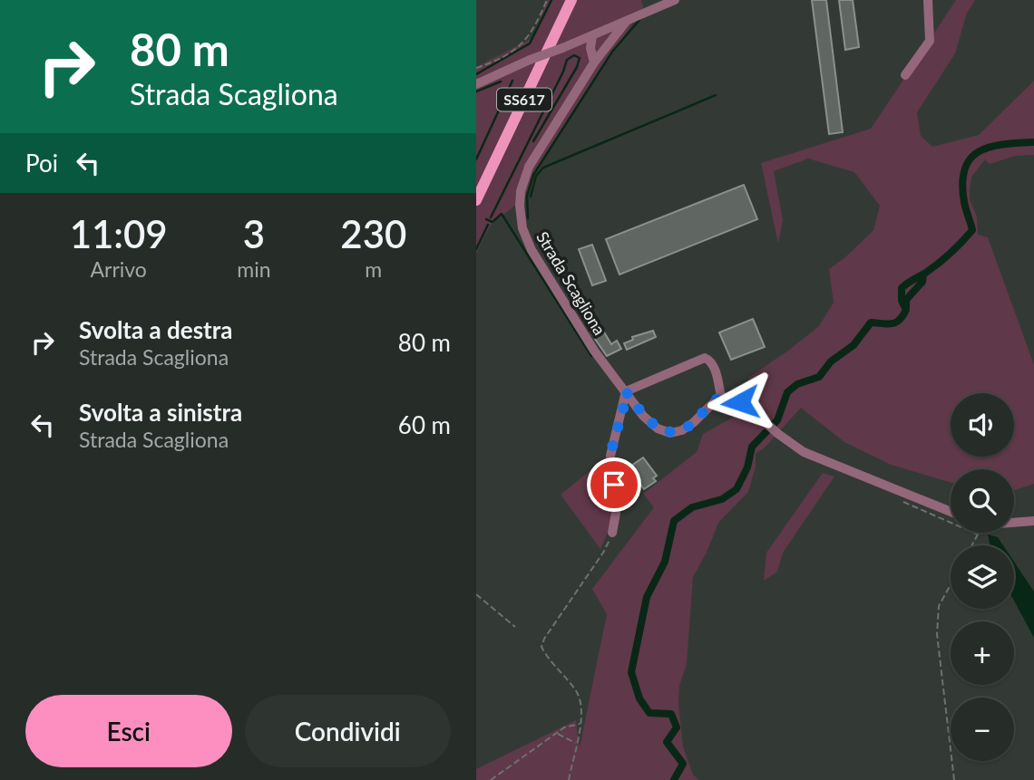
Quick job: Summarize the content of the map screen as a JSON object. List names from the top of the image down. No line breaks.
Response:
{"streets":{"main road":["SS617"],"street":["Strada Scagliona"]},"page":{"turn":["80 m","Strada Scagliona"],"then":"Poi","eta":["11:09","Arrivo","3","min","230","m"],"list":[{"name":"Svolta a destra","note":"Strada Scagliona","value":"80 m"},{"name":"Svolta a sinistra","note":"Strada Scagliona","value":"60 m"}],"map_buttons":["+","−"],"buttons":["Esci","Condividi"]}}
